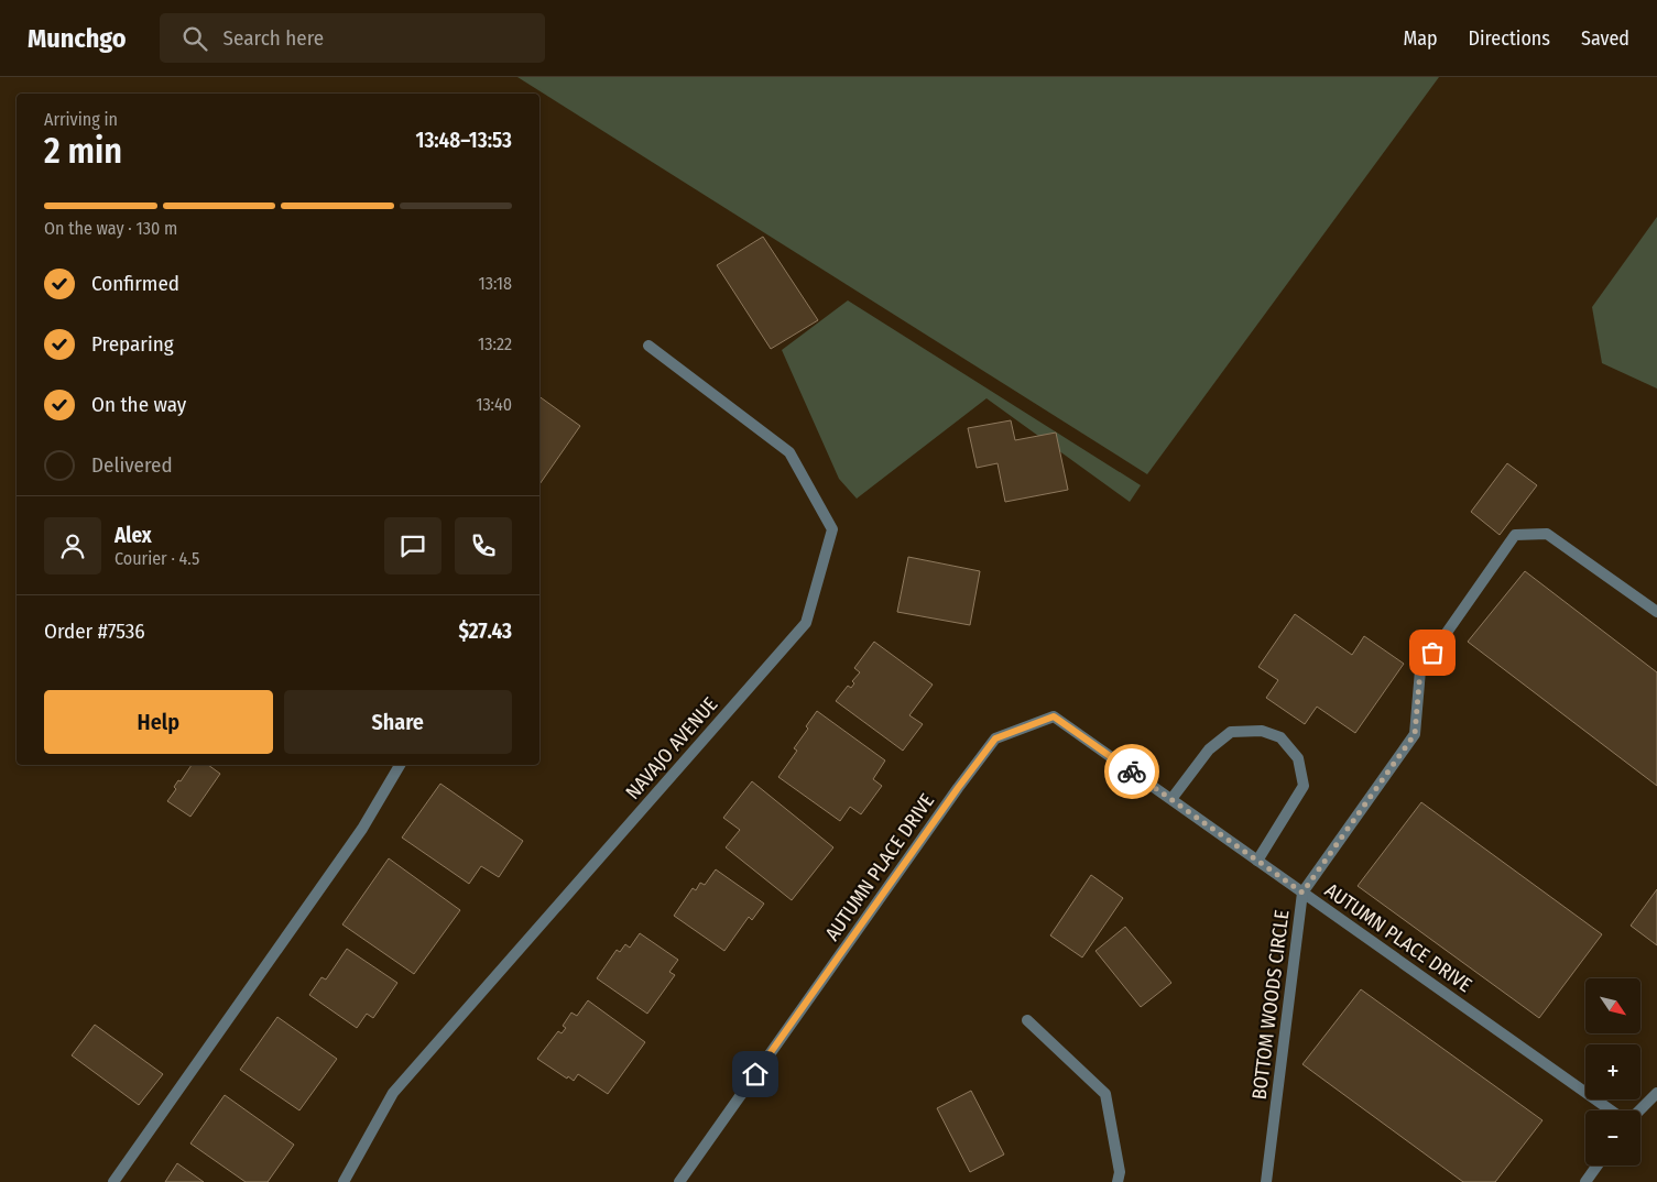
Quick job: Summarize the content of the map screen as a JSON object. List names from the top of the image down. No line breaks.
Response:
{"streets":{"street":["NAVAJO AVENUE","AUTUMN PLACE DRIVE","BOTTOM WOODS CIRCLE"]},"crossings":[["AUTUMN PLACE DRIVE","BOTTOM WOODS CIRCLE"]],"north":"bottom right","page":{"header":"Munchgo","search":"Search here","nav":["Map","Directions","Saved"],"heading":["2 min","Arriving in","13:48–13:53"],"panel":["Alex","Courier · 4.5","Order #7536","$27.43"],"bar":"On the way · 130 m","list":[["Confirmed","13:18"],["Preparing","13:22"],["On the way","13:40"],"Delivered"],"buttons":["Help","Share"],"map_buttons":["+","−"]}}
